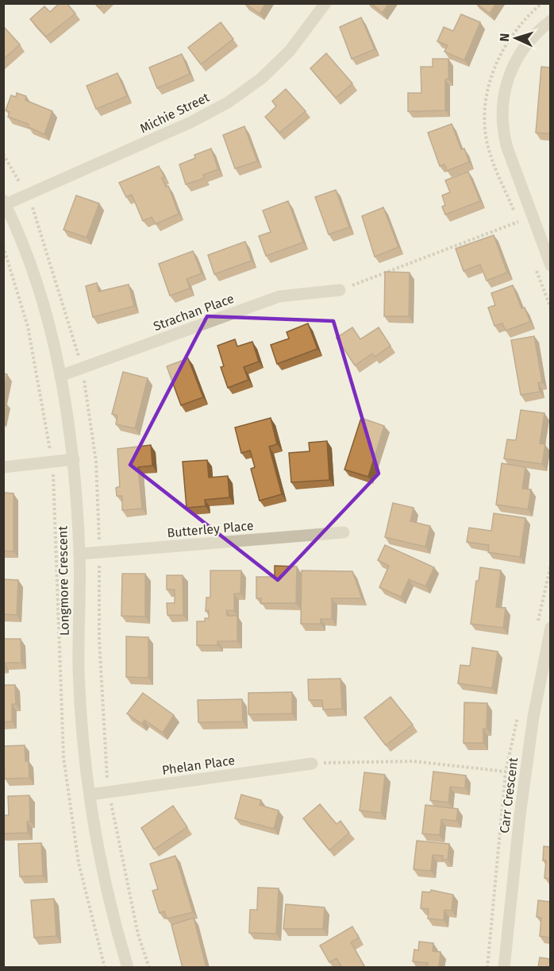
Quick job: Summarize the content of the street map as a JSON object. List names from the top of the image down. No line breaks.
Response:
{"streets":{"street":["Michie Street","Strachan Place","Butterley Place","Longmore Crescent","Phelan Place","Carr Crescent"]},"crossings":[["Michie Street","Longmore Crescent"],["Strachan Place","Longmore Crescent"],["Butterley Place","Longmore Crescent"],["Longmore Crescent","Phelan Place"]],"north":"left"}
